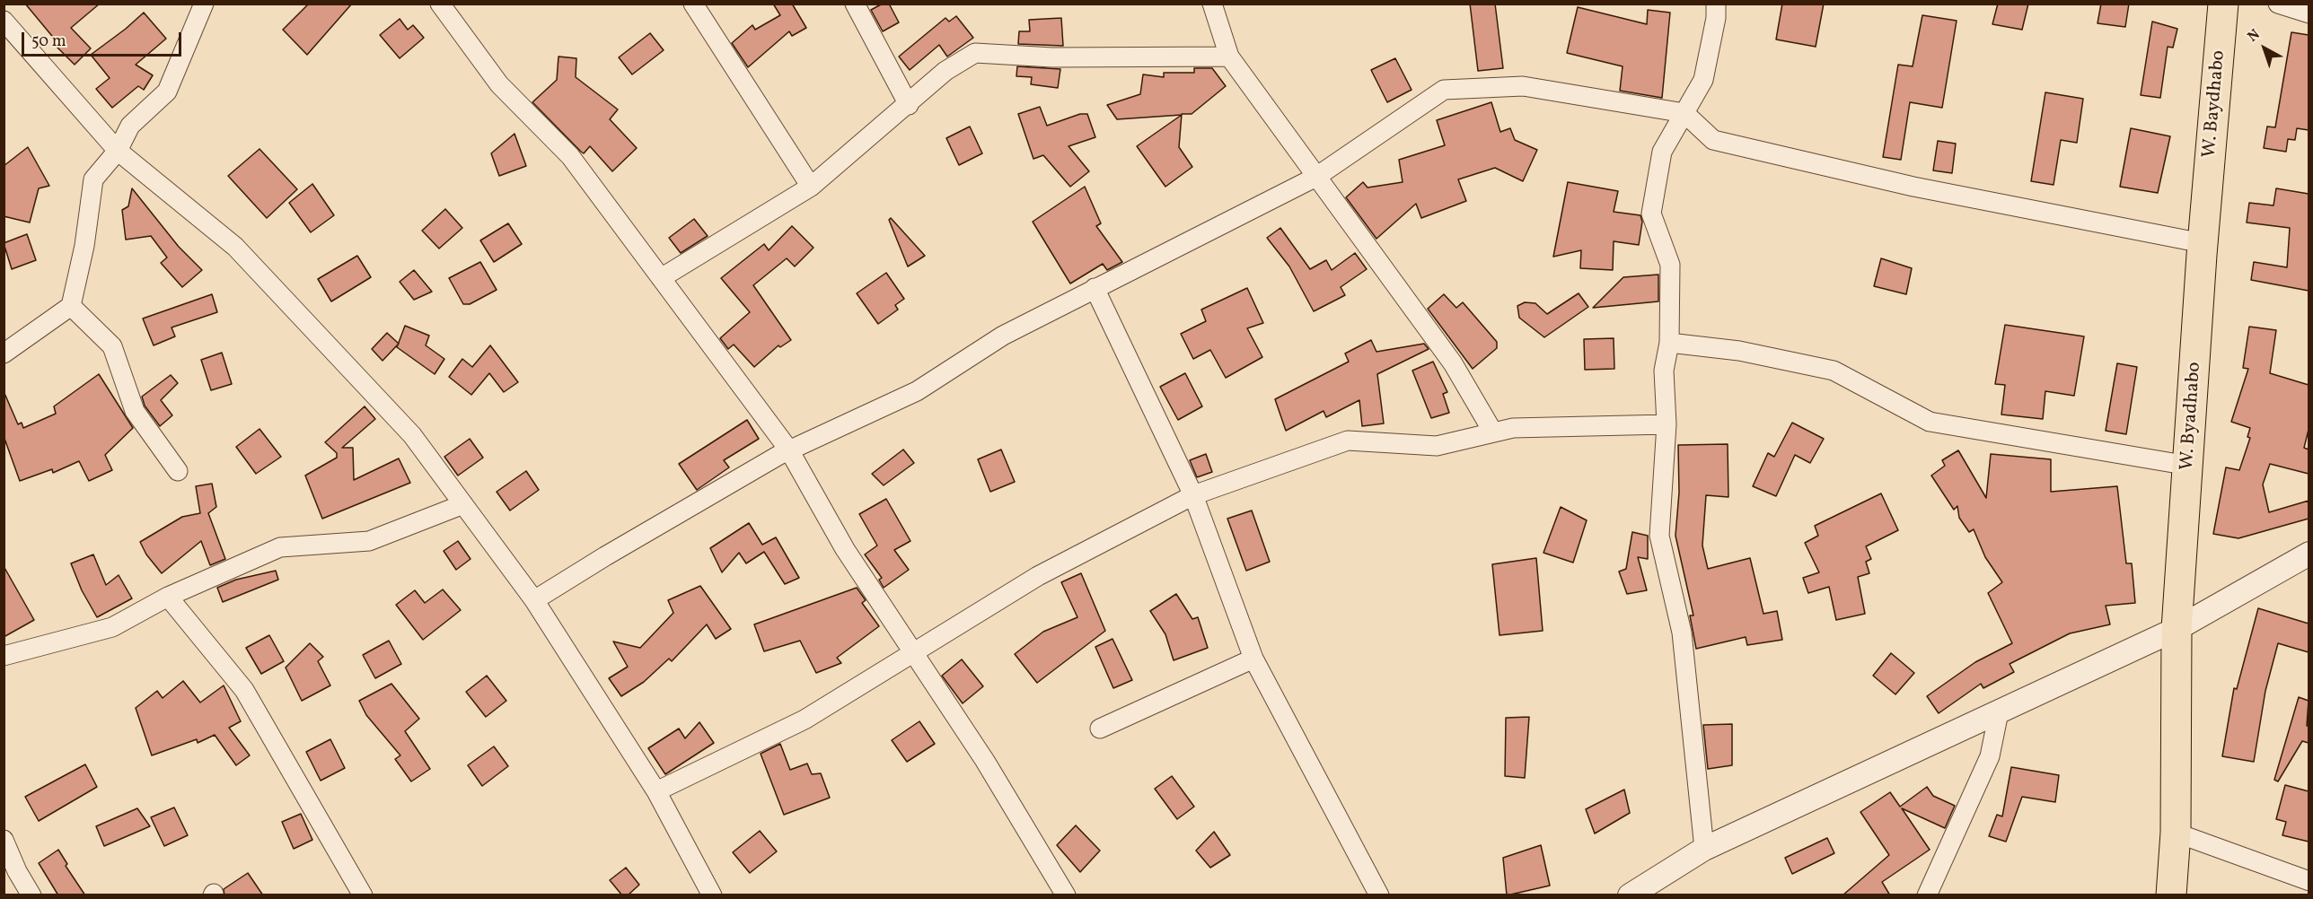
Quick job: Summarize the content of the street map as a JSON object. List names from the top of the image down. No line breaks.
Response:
{"streets":{"main road":["W. Baydhabo","W. Byadhabo"]},"crossings":[["W. Baydhabo","W. Byadhabo"]],"scale_bar":"50 m","north":"top left"}
